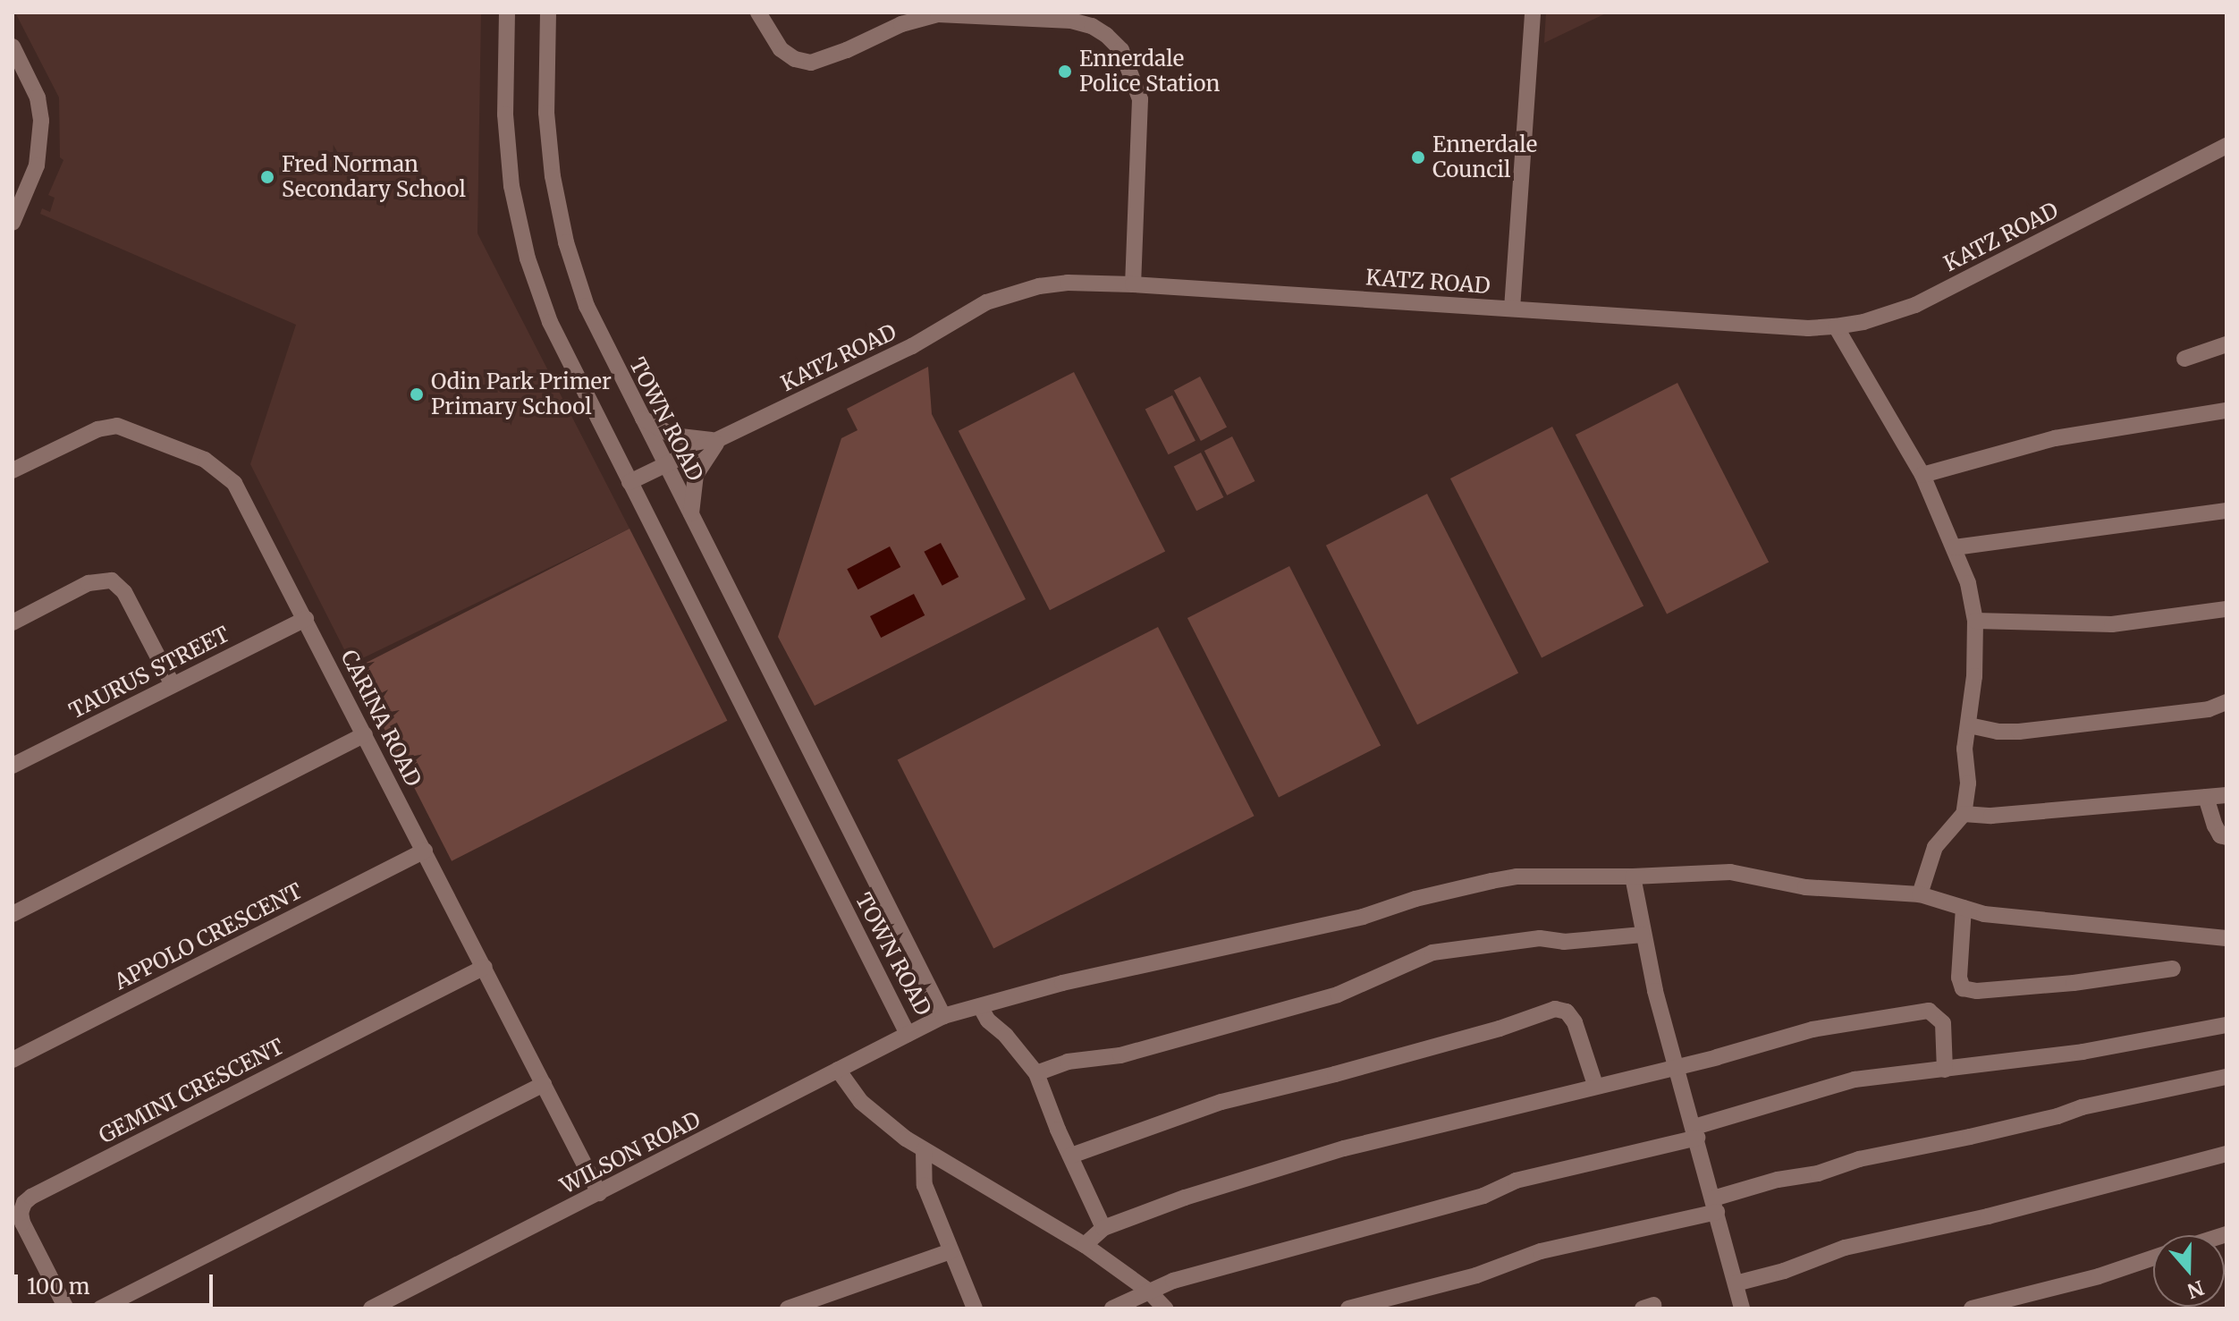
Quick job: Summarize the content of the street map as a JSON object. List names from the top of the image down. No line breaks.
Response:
{"streets":{"street":["KATZ ROAD","TOWN ROAD","TAURUS STREET","CARINA ROAD","APPOLO CRESCENT","GEMINI CRESCENT","WILSON ROAD"]},"crossings":[["KATZ ROAD","TOWN ROAD"],["TOWN ROAD","WILSON ROAD"],["TAURUS STREET","CARINA ROAD"],["CARINA ROAD","APPOLO CRESCENT"],["CARINA ROAD","GEMINI CRESCENT"],["CARINA ROAD","WILSON ROAD"]],"places":["Ennerdale Police Station","Ennerdale Council","Fred Norman Secondary School","Odin Park Primer Primary School"],"scale_bar":"100 m","north":"bottom"}
